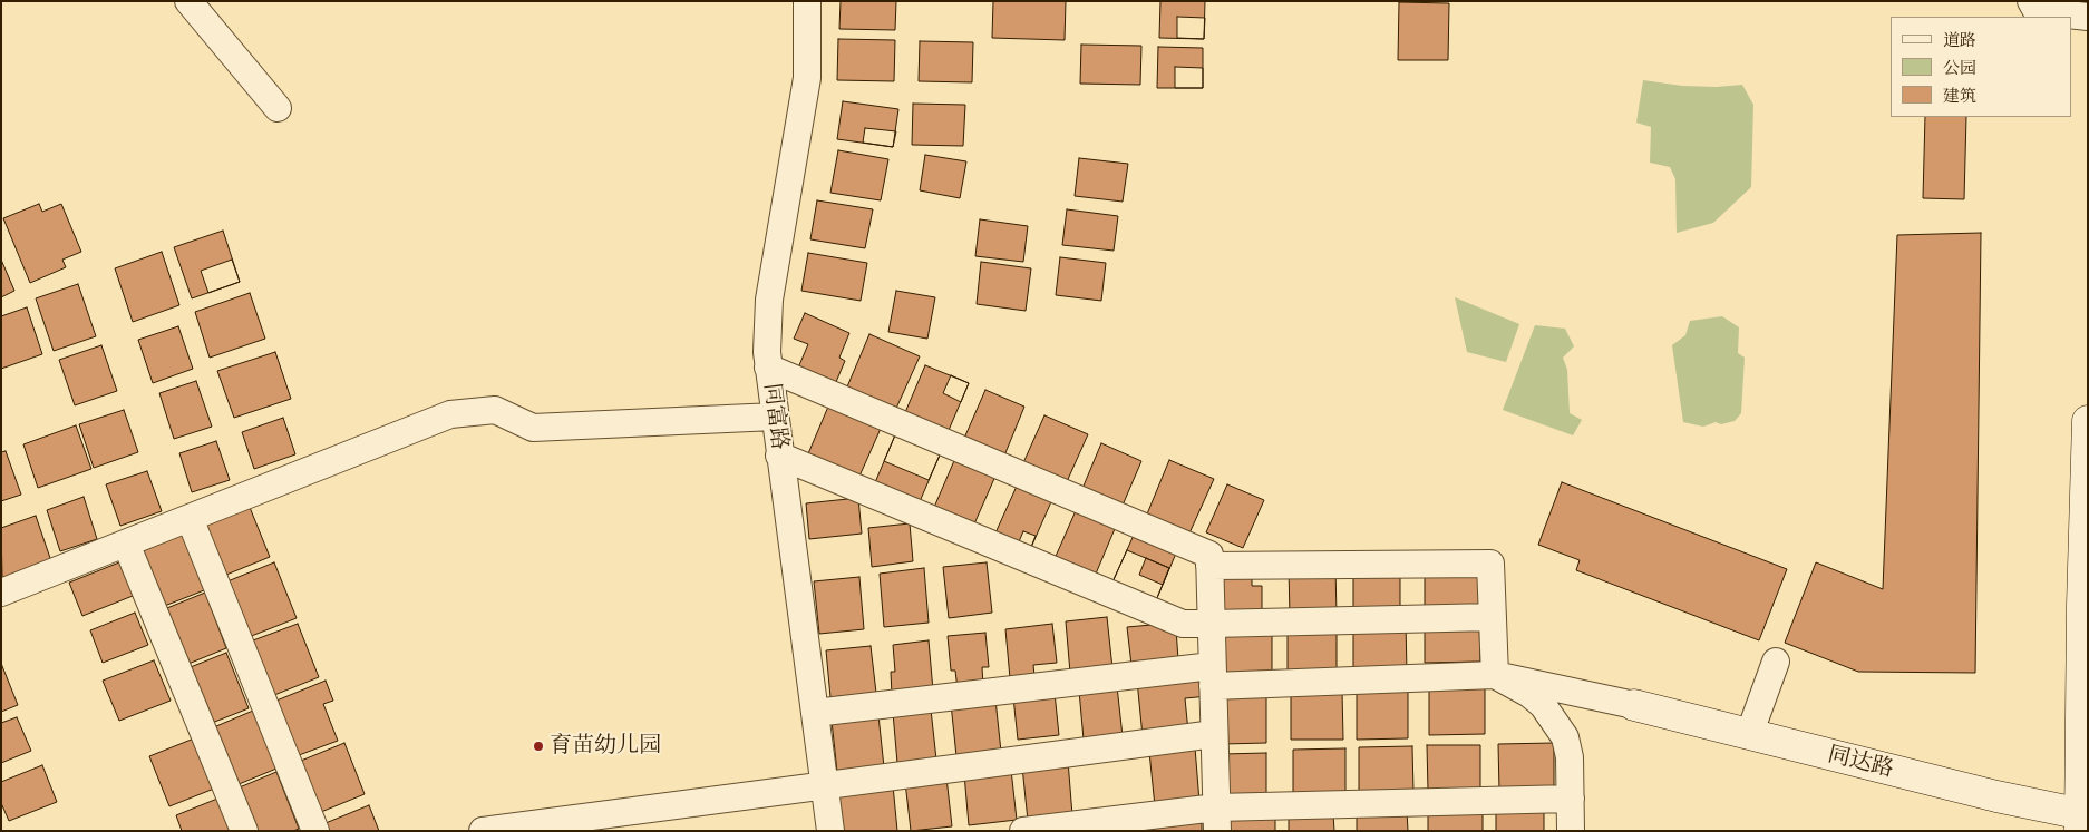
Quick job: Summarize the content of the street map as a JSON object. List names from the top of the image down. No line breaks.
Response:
{"streets":{"street":["同富路","同达路"]},"places":["育苗幼儿园"],"legend":["道路","公园","建筑"]}
